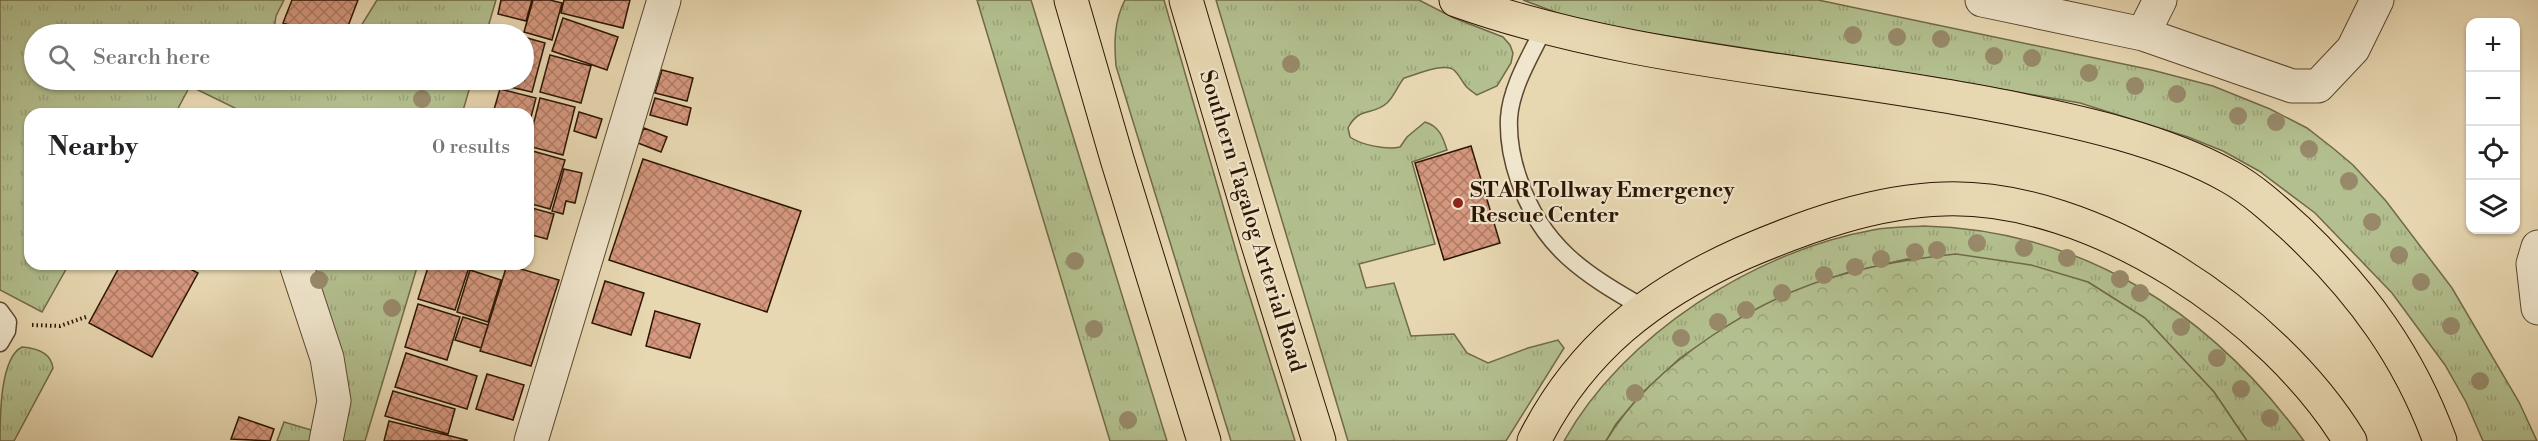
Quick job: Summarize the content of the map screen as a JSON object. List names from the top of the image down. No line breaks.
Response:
{"streets":{"highway":["Southern Tagalog Arterial Road"]},"places":["STAR Tollway Emergency Rescue Center"],"page":{"map_buttons":["+","−"],"search":"Search here","heading":["Nearby","0 results"]}}
